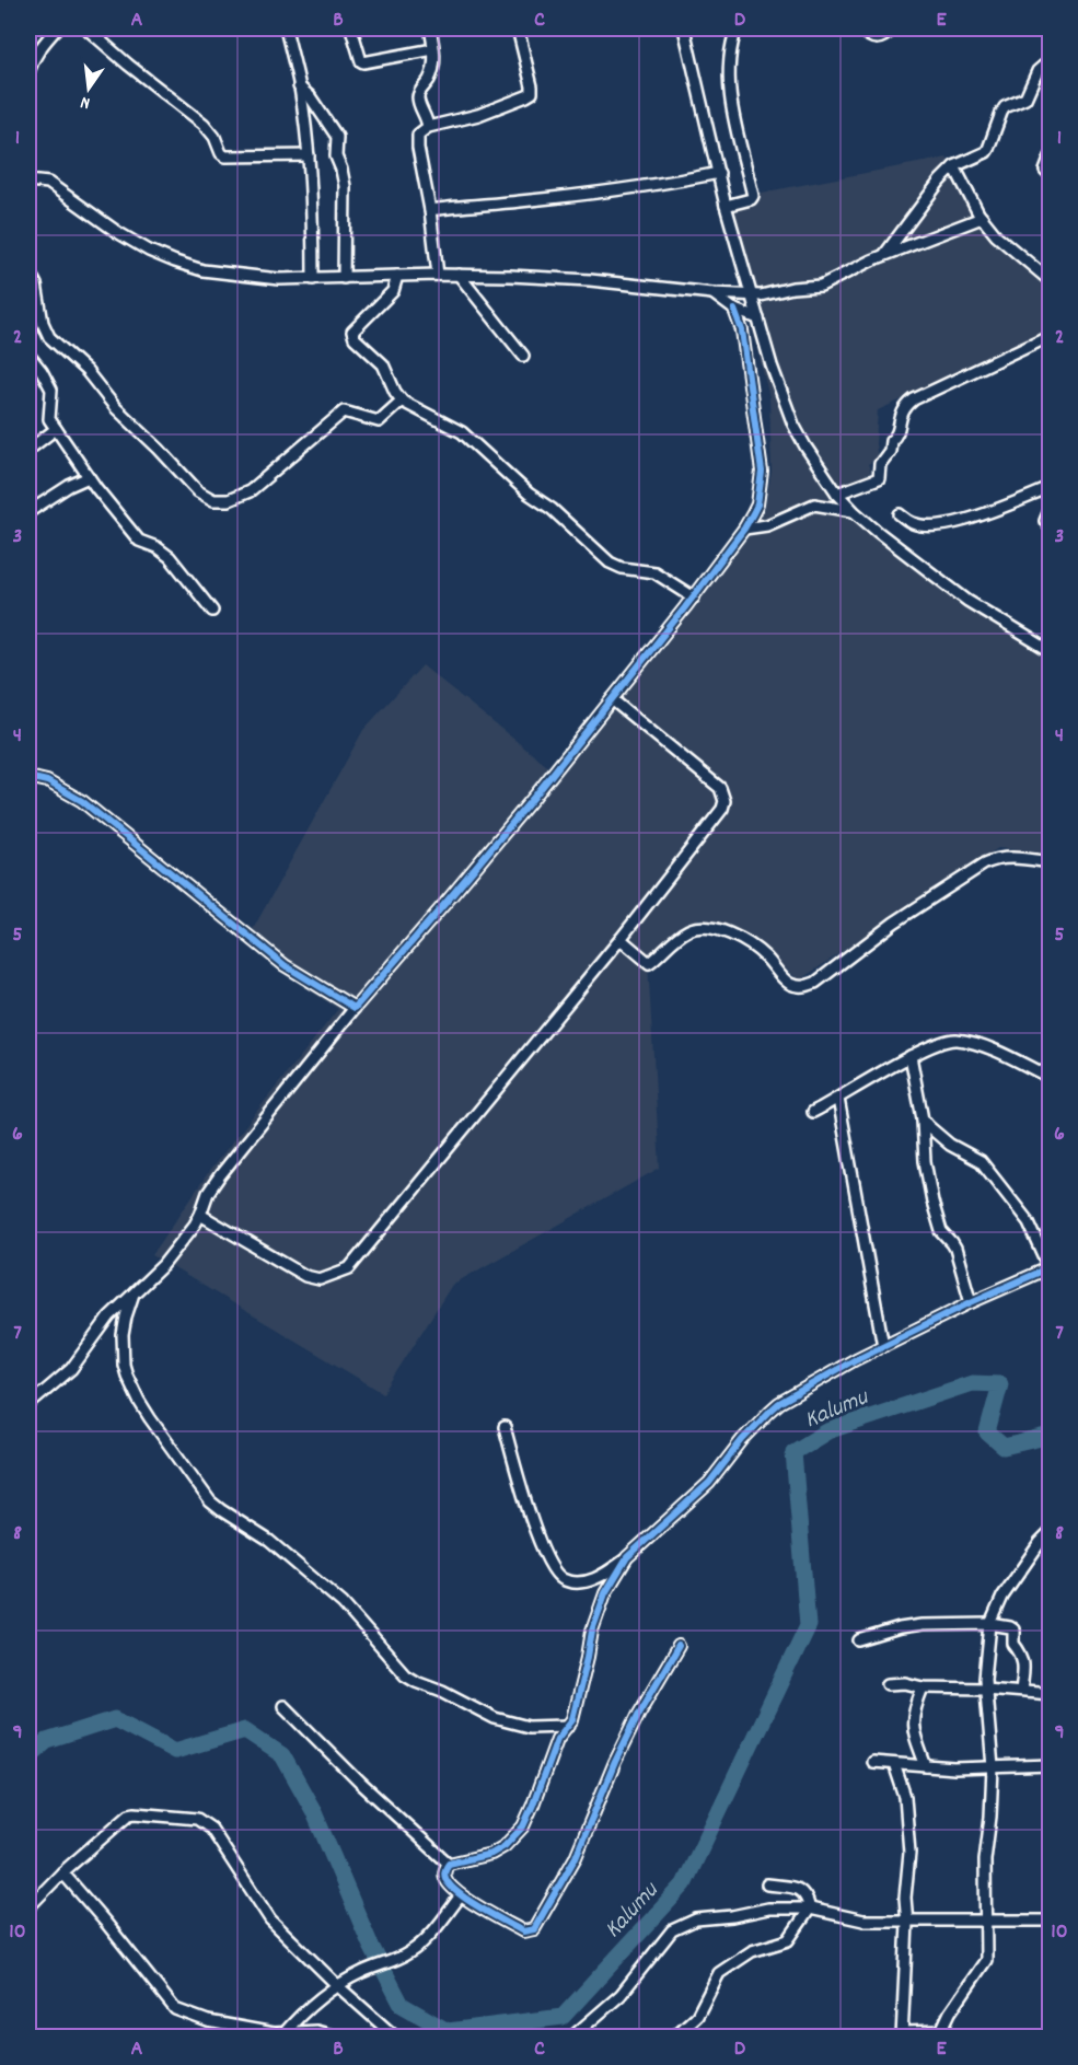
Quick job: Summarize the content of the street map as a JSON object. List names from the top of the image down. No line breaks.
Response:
{"water":["Kalumu"],"north":"bottom","grid":{"columns":["A","B","C","D","E"],"rows":["1","2","3","4","5","6","7","8","9","10"]}}
